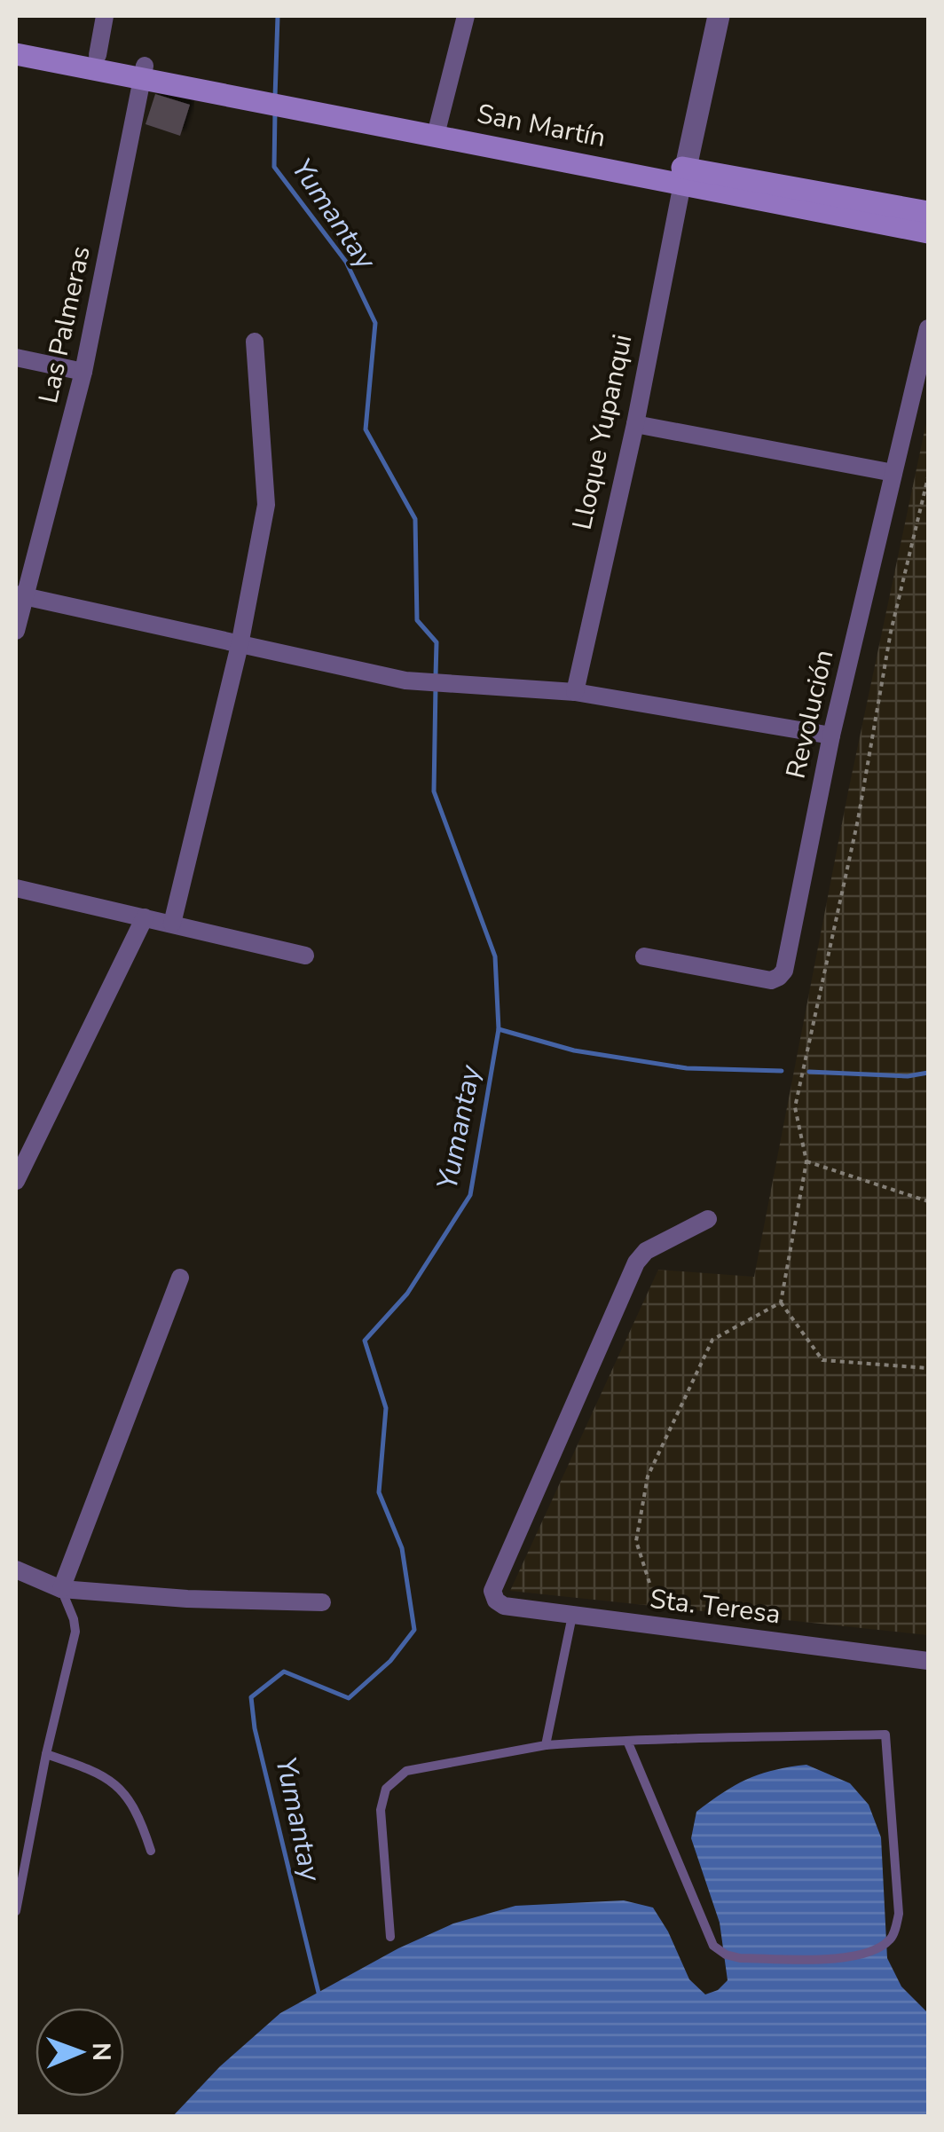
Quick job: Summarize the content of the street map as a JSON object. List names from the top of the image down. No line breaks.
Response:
{"streets":{"main road":["San Martín"],"street":["Las Palmeras","Lloque Yupanqui","Revolución","Sta. Teresa"]},"crossings":[["San Martín","Las Palmeras"],["San Martín","Lloque Yupanqui"]],"water":["Yumantay"],"north":"right"}
